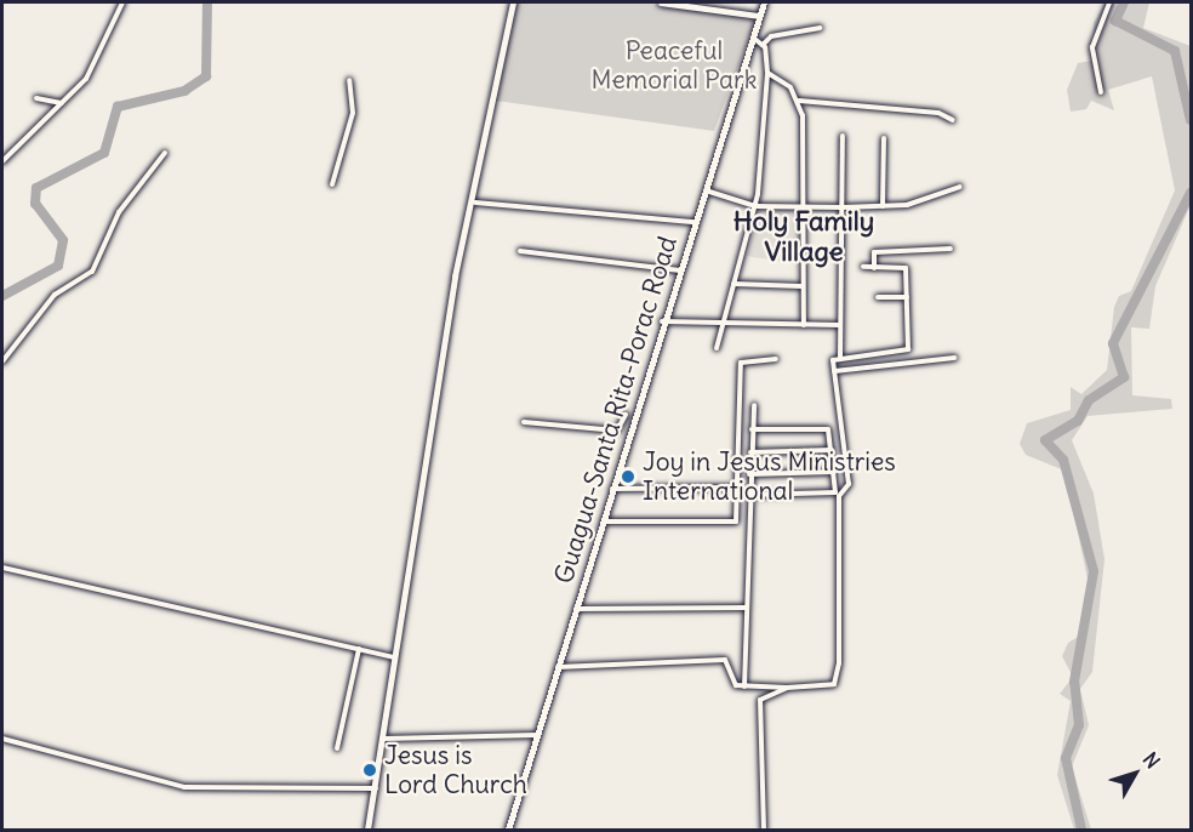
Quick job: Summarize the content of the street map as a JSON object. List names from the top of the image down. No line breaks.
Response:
{"streets":{"main road":["Guagua-Santa Rita-Porac Road"]},"districts":["Holy Family Village"],"parks":["Peaceful Memorial Park"],"places":["Joy in Jesus Ministries International","Jesus is Lord Church"],"north":"top right"}
